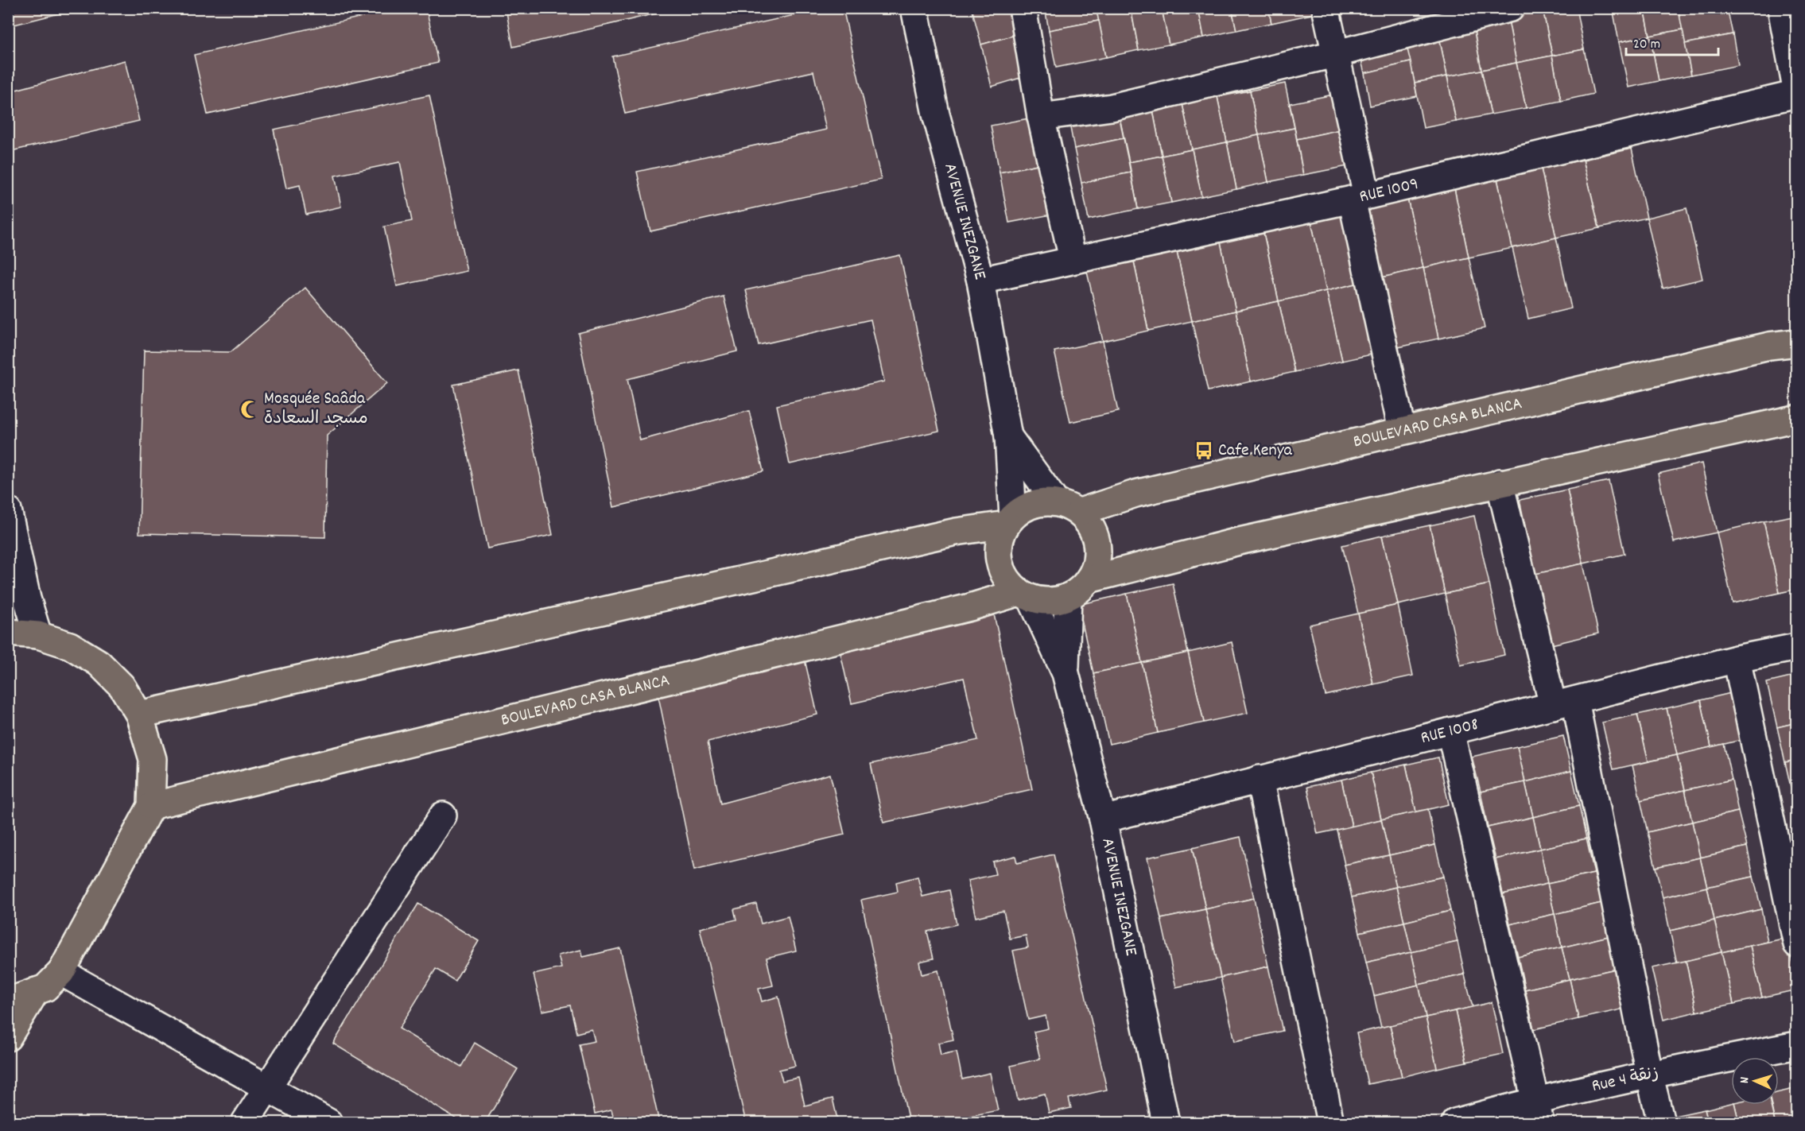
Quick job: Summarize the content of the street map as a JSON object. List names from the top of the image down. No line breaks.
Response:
{"streets":{"main road":["BOULEVARD CASA BLANCA"],"street":["RUE 1009","AVENUE INEZGANE","RUE 1008","Rue 4 زنقة"]},"crossings":[["RUE 1009","AVENUE INEZGANE"],["AVENUE INEZGANE","BOULEVARD CASA BLANCA"],["AVENUE INEZGANE","RUE 1008"]],"places":{"mosque":["Mosquée Saâda مسجد السعادة"],"bus stop":["Cafe Kenya"]},"scale_bar":"20 m","north":"left"}
